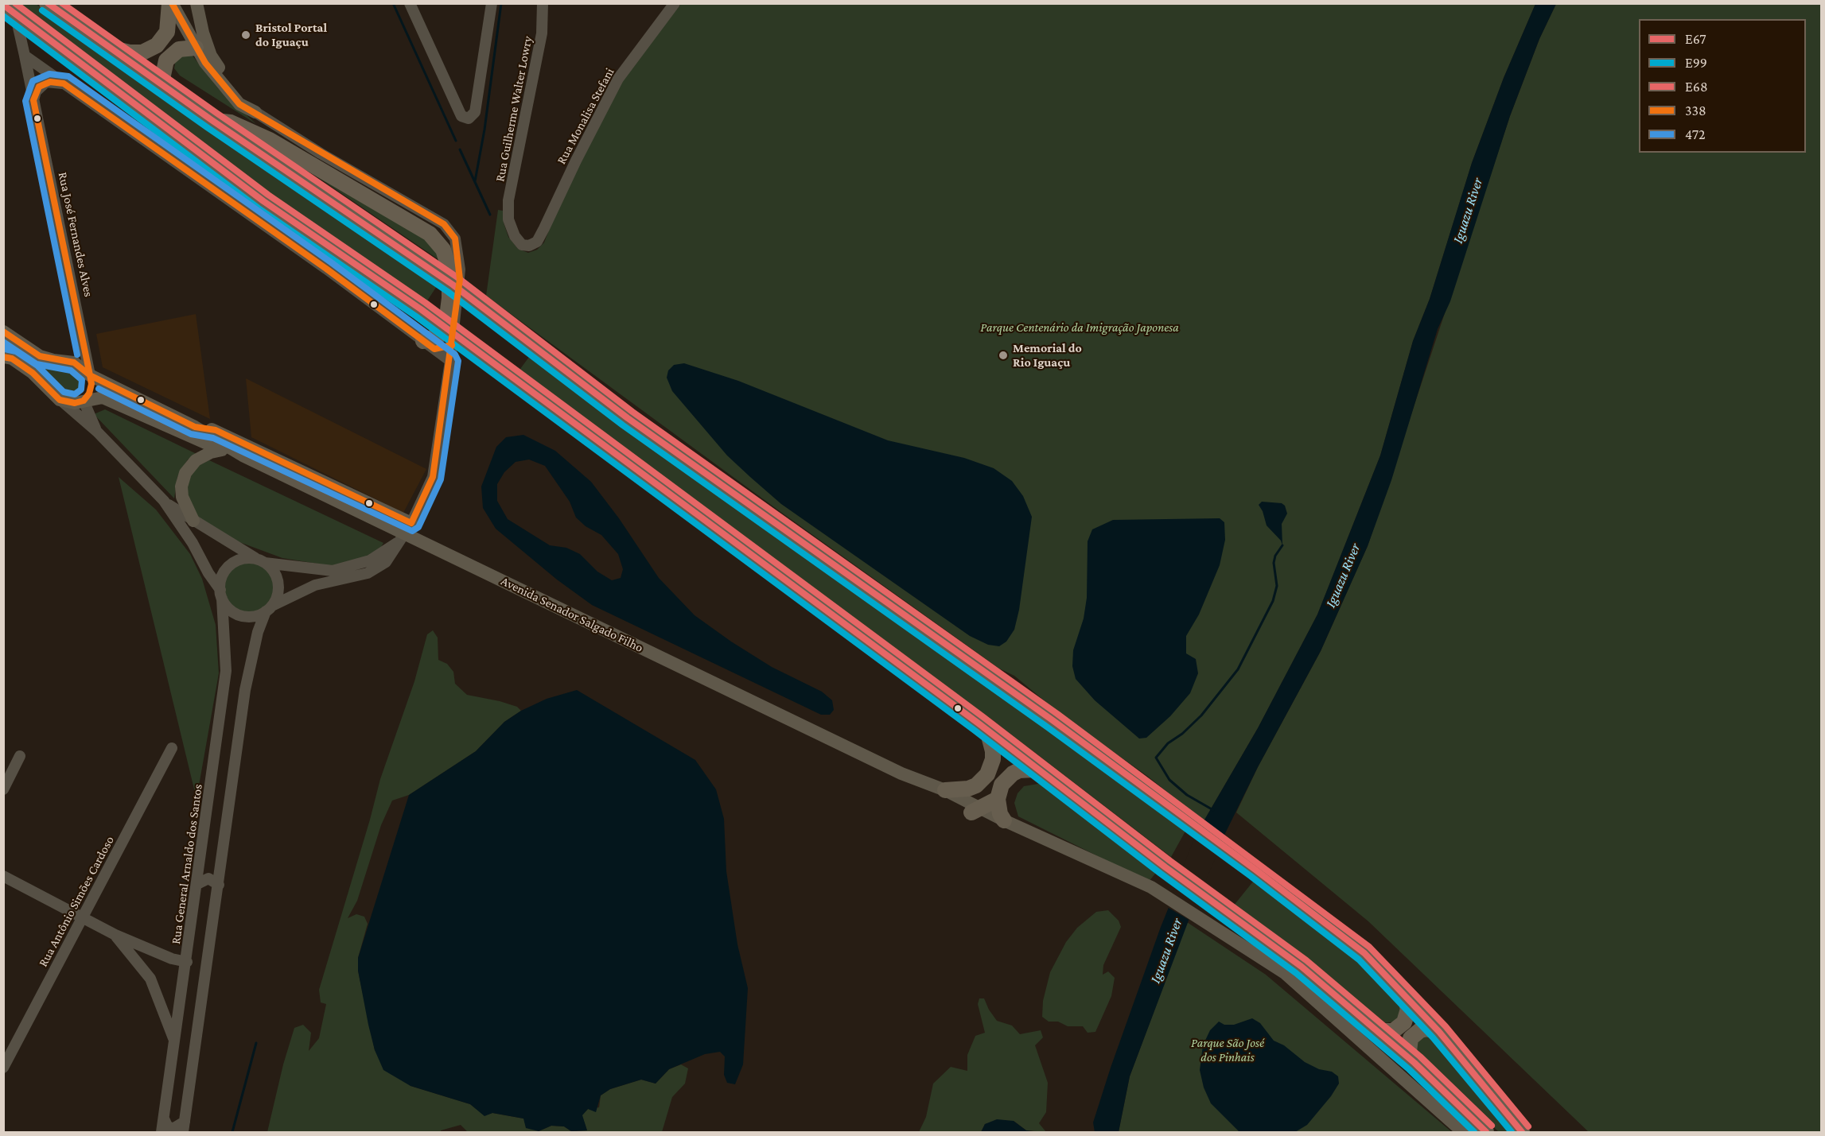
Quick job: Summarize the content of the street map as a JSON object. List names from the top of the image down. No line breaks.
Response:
{"streets":{"main road":["Avenida Senador Salgado Filho"],"street":["Rua Guilherme Walter Lowry","Rua Monalisa Stefani","Rua José Fernandes Alves","Rua General Arnaldo dos Santos","Rua Antônio Simões Cardoso"]},"crossings":[["Rua Guilherme Walter Lowry","Rua Monalisa Stefani"],["Rua José Fernandes Alves","Avenida Senador Salgado Filho"]],"water":["Iguazu River"],"parks":["Parque Centenário da Imigração Japonesa","Parque São José dos Pinhais"],"places":["Bristol Portal do Iguaçu","Memorial do Rio Iguaçu"],"lines":["transit line E67","transit line E68","transit line 338","transit line E99","transit line 472"],"legend":["E67","E99","E68","338","472"]}
